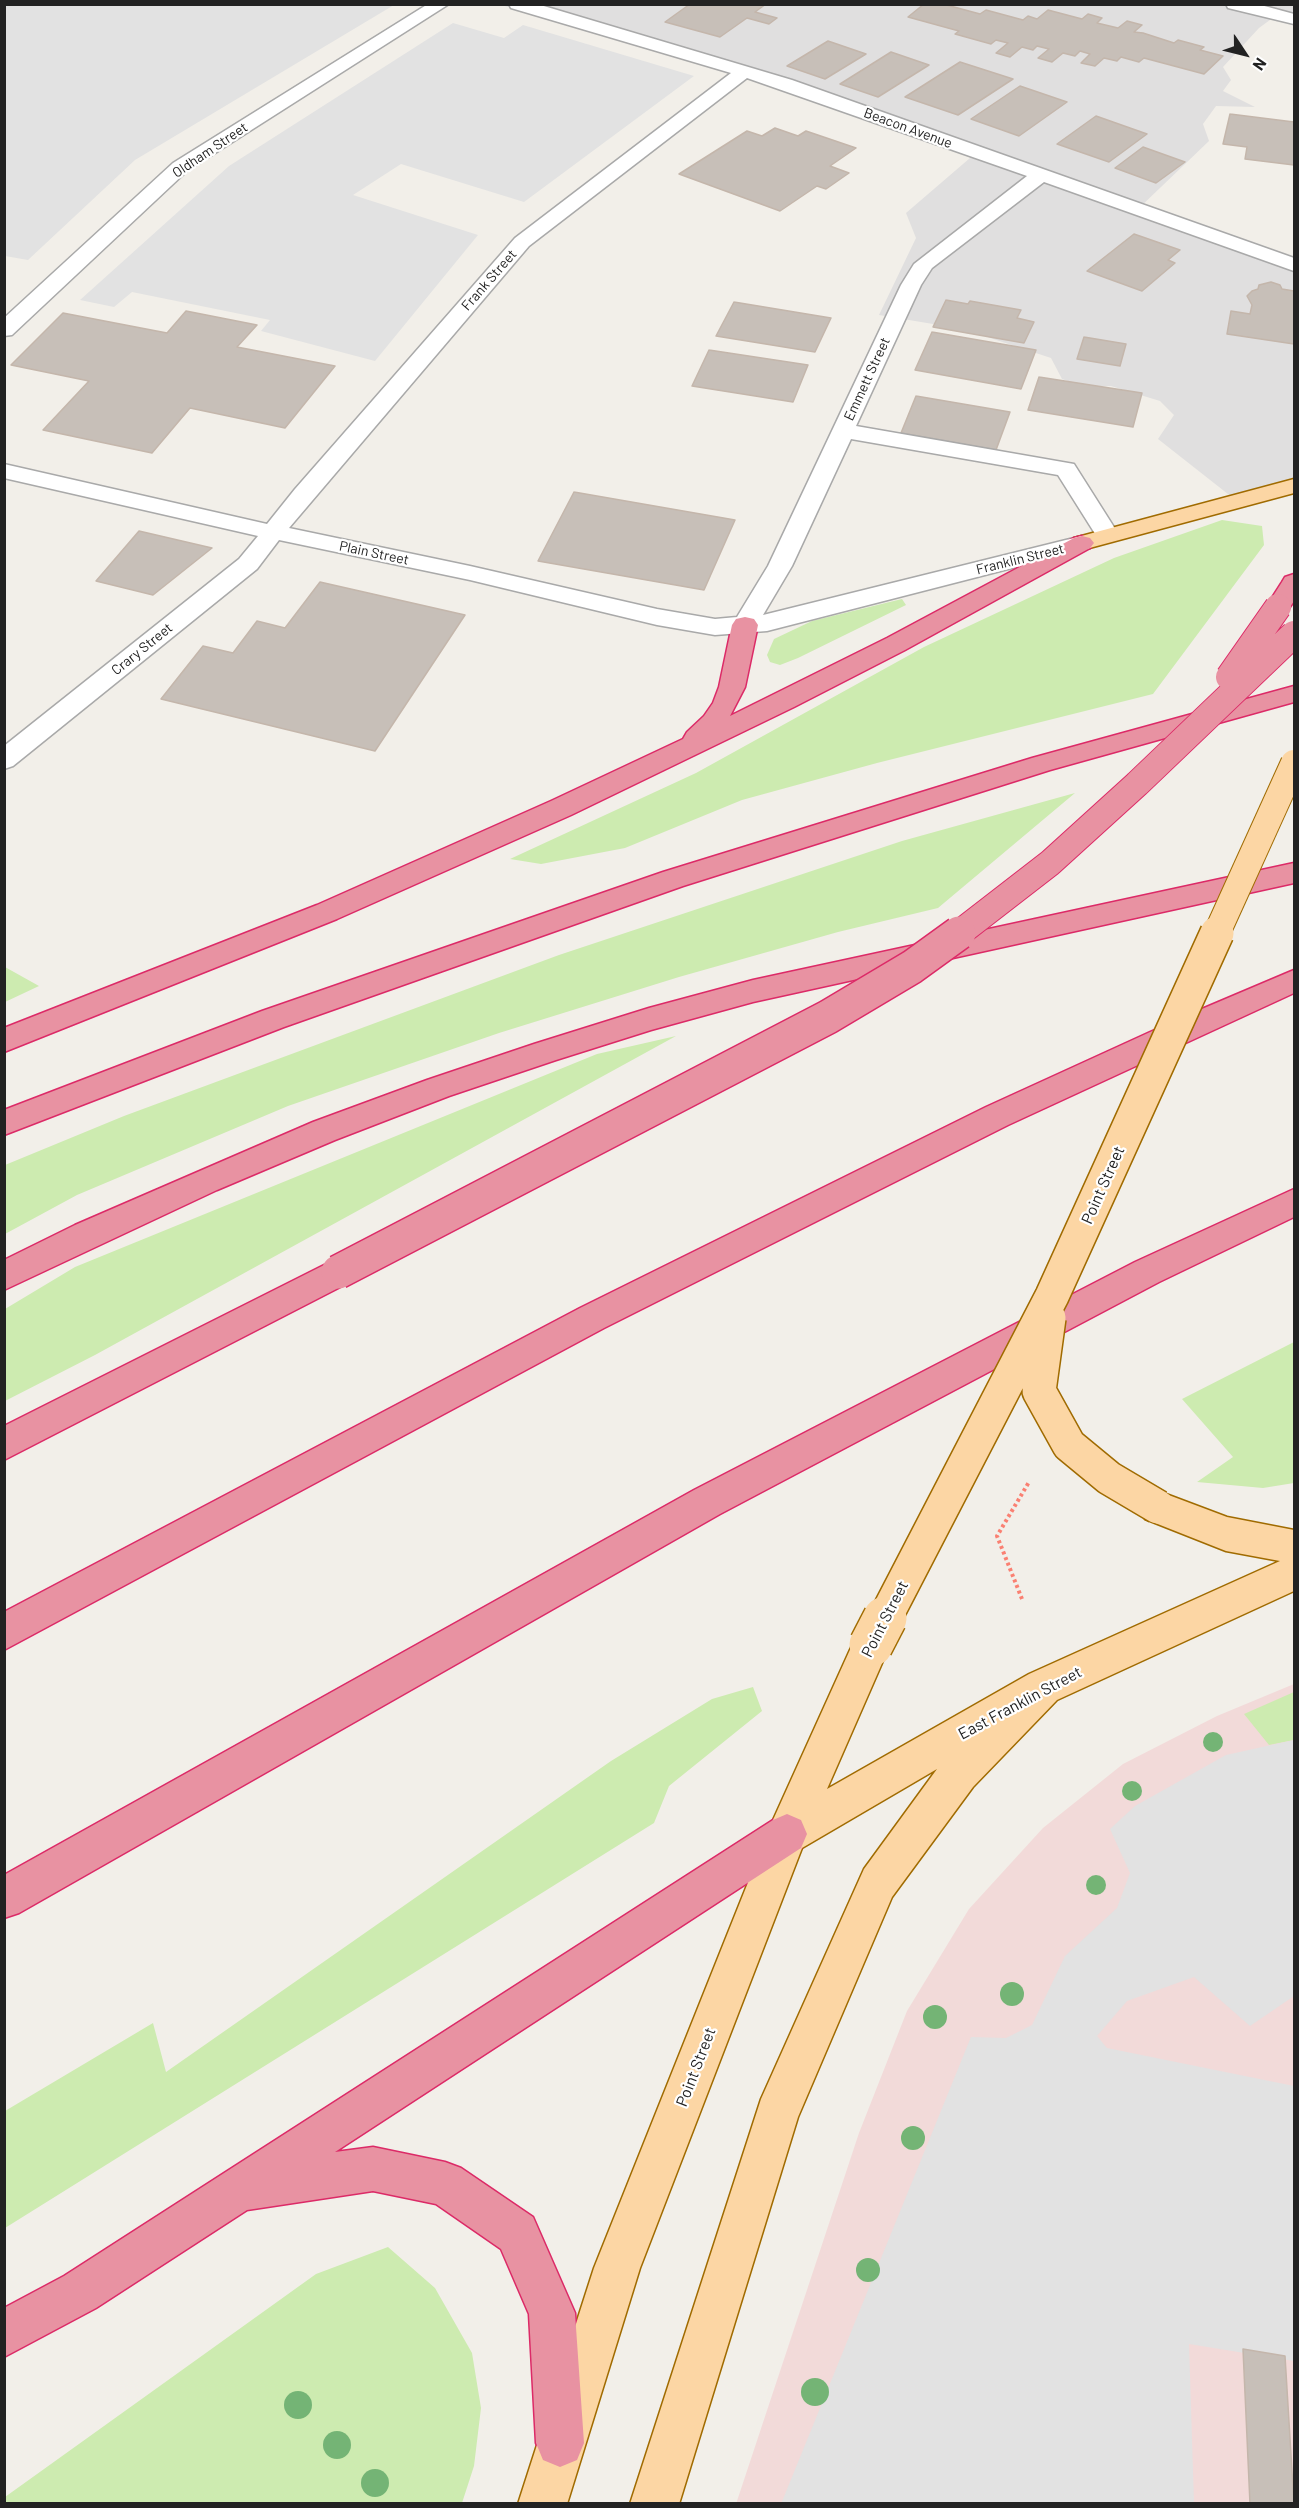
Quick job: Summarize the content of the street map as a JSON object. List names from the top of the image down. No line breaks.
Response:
{"streets":{"main road":["Franklin Street","Point Street","East Franklin Street"],"street":["Beacon Avenue","Oldham Street","Frank Street","Emmett Street","Plain Street","Crary Street"]},"crossings":[["Beacon Avenue","Frank Street"],["Beacon Avenue","Emmett Street"],["Frank Street","Plain Street"],["Frank Street","Crary Street"],["Emmett Street","Plain Street"],["Emmett Street","Franklin Street"],["Plain Street","Franklin Street"],["Plain Street","Crary Street"],["Point Street","East Franklin Street"]],"north":"bottom right"}
